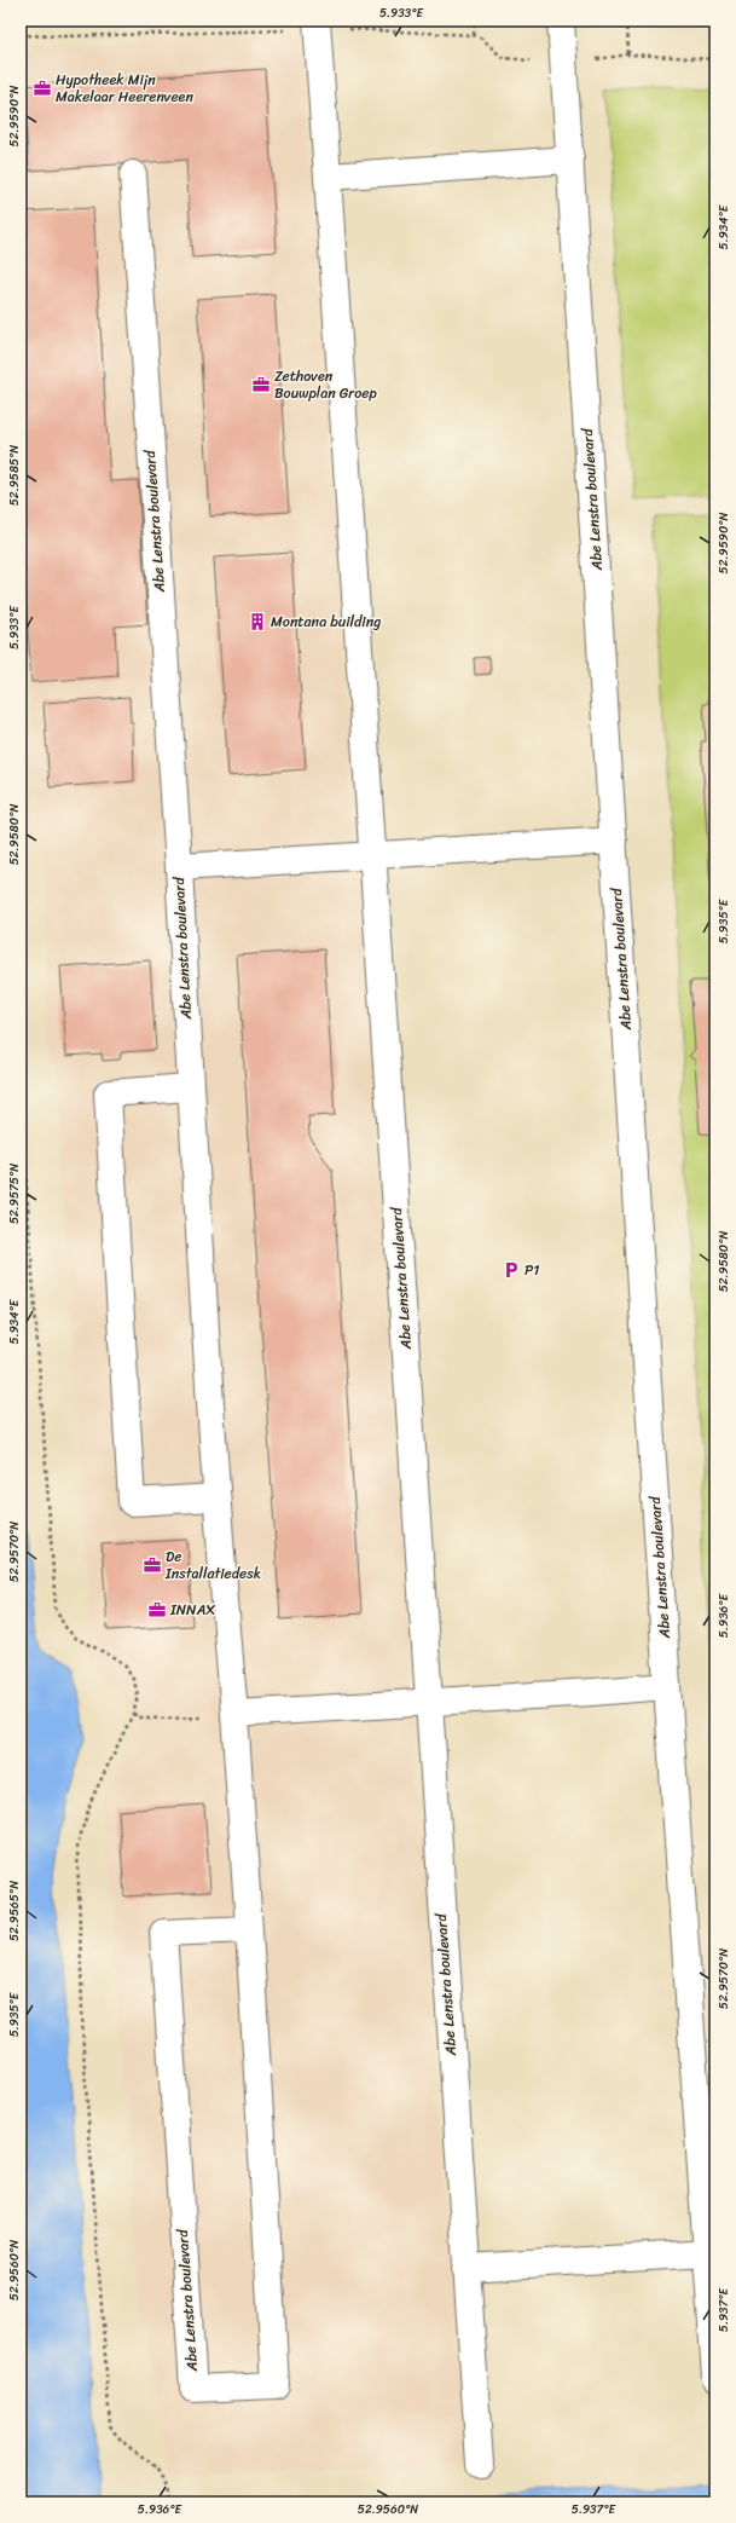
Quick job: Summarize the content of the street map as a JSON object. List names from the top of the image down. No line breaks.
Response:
{"streets":{"street":["Abe Lenstra boulevard"]},"places":{"office":["Hypotheek Mijn Makelaar Heerenveen","Zethoven Bouwplan Groep","De Installatiedesk","INNAX"],"building":["Montana building"],"parking":["P1"]},"coordinates":["5.933°E","52.9590°N","5.934°E","52.9585°N","52.9580°N","5.935°E","52.9575°N","52.9570°N","5.936°E","52.9565°N","52.9560°N","5.937°E"]}
